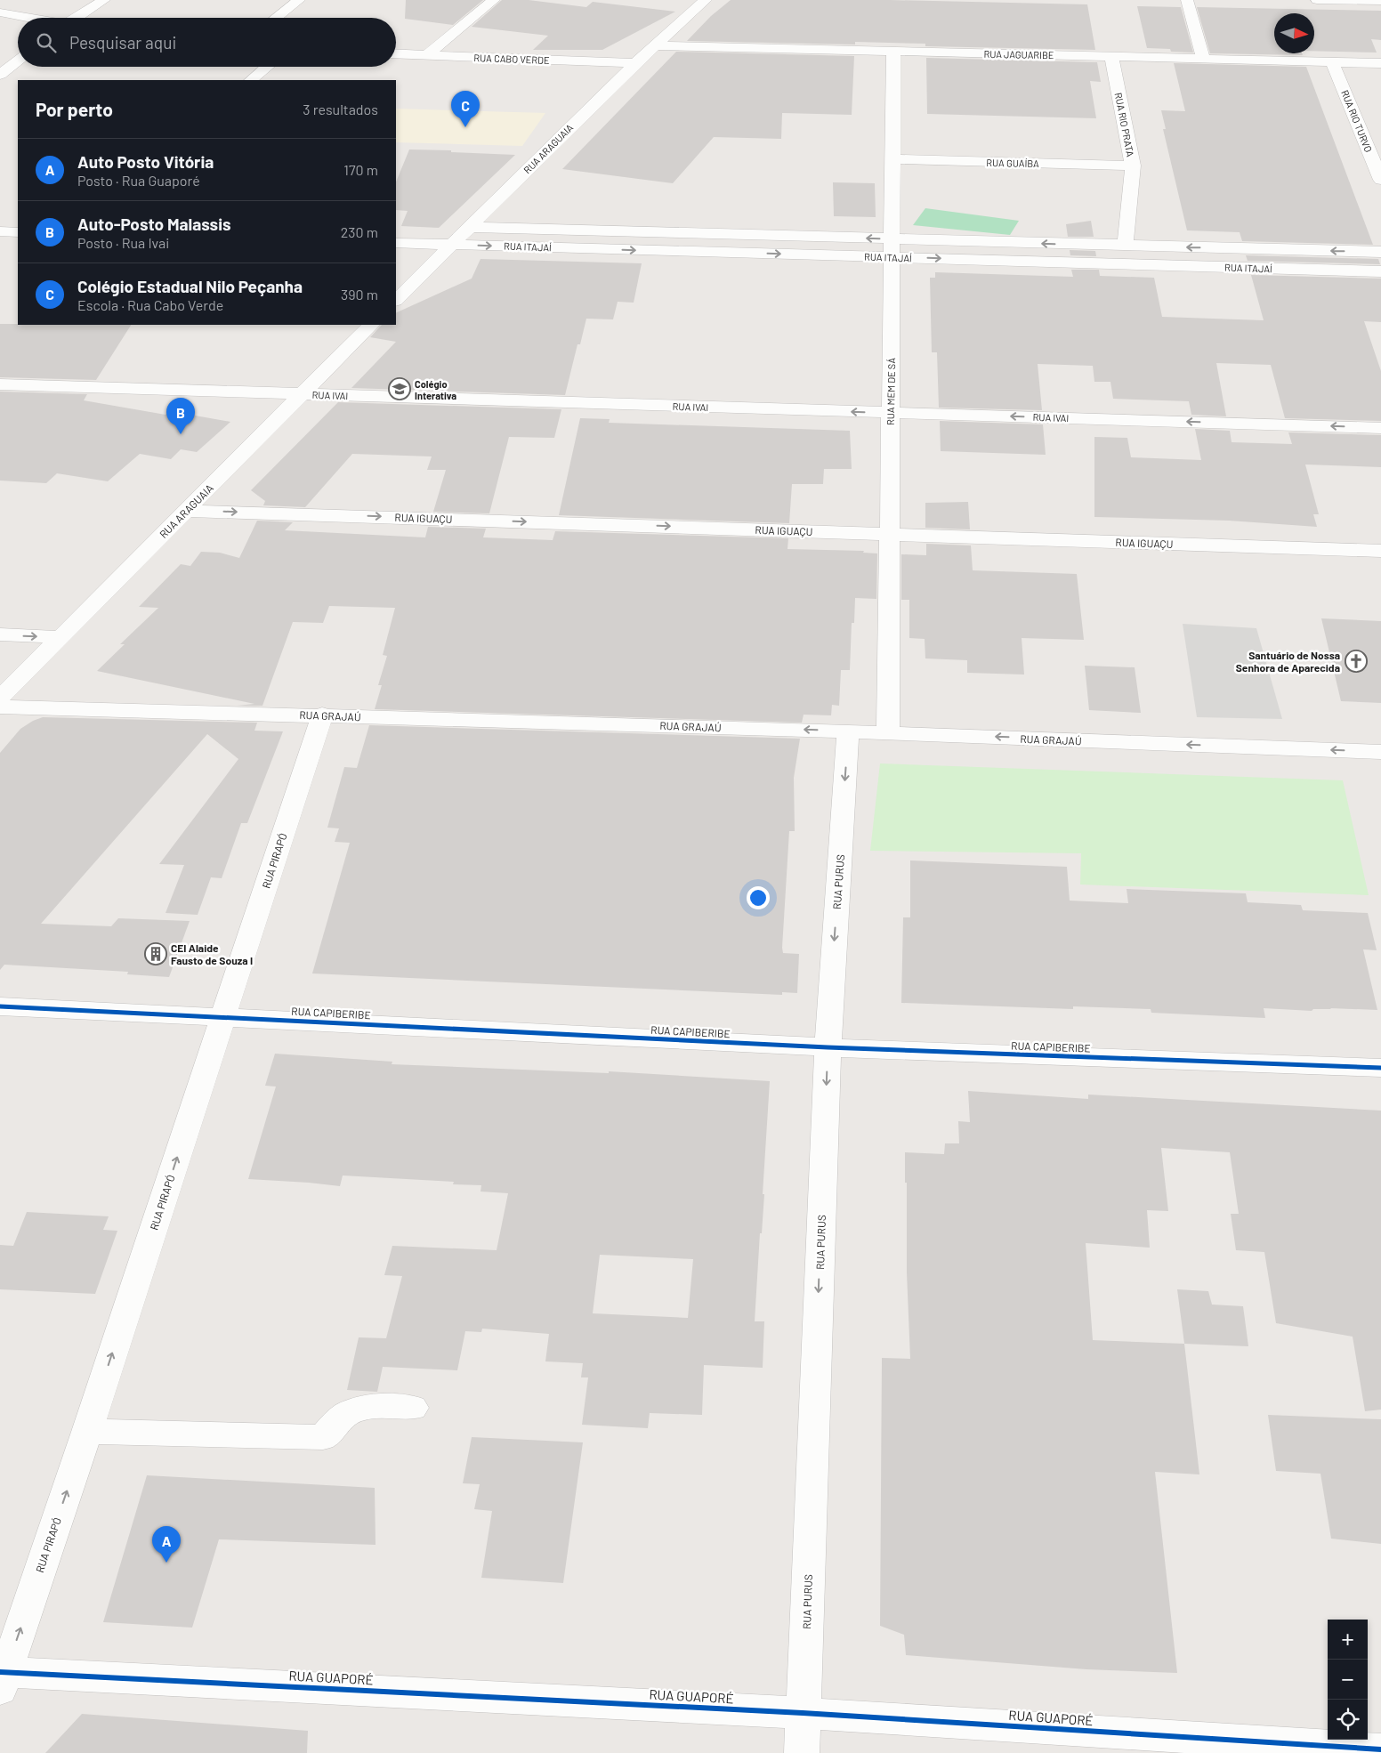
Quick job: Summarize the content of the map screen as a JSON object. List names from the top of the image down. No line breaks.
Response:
{"streets":{"street":["RUA JAGUARIBE","RUA CABO VERDE","RUA RIO TURVO","RUA RIO PRATA","RUA ARAGUAIA","RUA GUAÍBA","RUA ITAJAÍ","RUA MEM DE SÁ","RUA IVAI","RUA IGUAÇU","RUA GRAJAÚ","RUA PIRAPÓ","RUA PURUS","RUA CAPIBERIBE","RUA GUAPORÉ"]},"crossings":[["RUA JAGUARIBE","RUA RIO TURVO"],["RUA JAGUARIBE","RUA RIO PRATA"],["RUA JAGUARIBE","RUA ARAGUAIA"],["RUA JAGUARIBE","RUA MEM DE SÁ"],["RUA CABO VERDE","RUA ARAGUAIA"],["RUA RIO PRATA","RUA GUAÍBA"],["RUA RIO PRATA","RUA ITAJAÍ"],["RUA ARAGUAIA","RUA ITAJAÍ"],["RUA ARAGUAIA","RUA IVAI"],["RUA ARAGUAIA","RUA IGUAÇU"],["RUA GUAÍBA","RUA MEM DE SÁ"],["RUA ITAJAÍ","RUA MEM DE SÁ"],["RUA MEM DE SÁ","RUA IVAI"],["RUA MEM DE SÁ","RUA IGUAÇU"],["RUA MEM DE SÁ","RUA GRAJAÚ"],["RUA GRAJAÚ","RUA PIRAPÓ"],["RUA GRAJAÚ","RUA PURUS"],["RUA PIRAPÓ","RUA CAPIBERIBE"],["RUA PIRAPÓ","RUA GUAPORÉ"],["RUA PURUS","RUA CAPIBERIBE"],["RUA PURUS","RUA GUAPORÉ"]],"one_way":["RUA IVAI","RUA IGUAÇU","RUA GRAJAÚ","RUA PIRAPÓ","RUA PURUS"],"places":{"school or university":["Colégio Interativa"],"church":["Santuário de Nossa Senhora de Aparecida"],"building":["CEI Alaide Fausto de Souza I"]},"north":"right","page":{"search":"Pesquisar aqui","heading":["Por perto","3 resultados"],"pins":["C","B","A"],"list":[{"mark":"A","name":"Auto Posto Vitória","note":"Posto · Rua Guaporé","value":"170 m"},{"mark":"B","name":"Auto-Posto Malassis","note":"Posto · Rua Ivai","value":"230 m"},{"mark":"C","name":"Colégio Estadual Nilo Peçanha","note":"Escola · Rua Cabo Verde","value":"390 m"}],"map_buttons":["+","−"]}}
